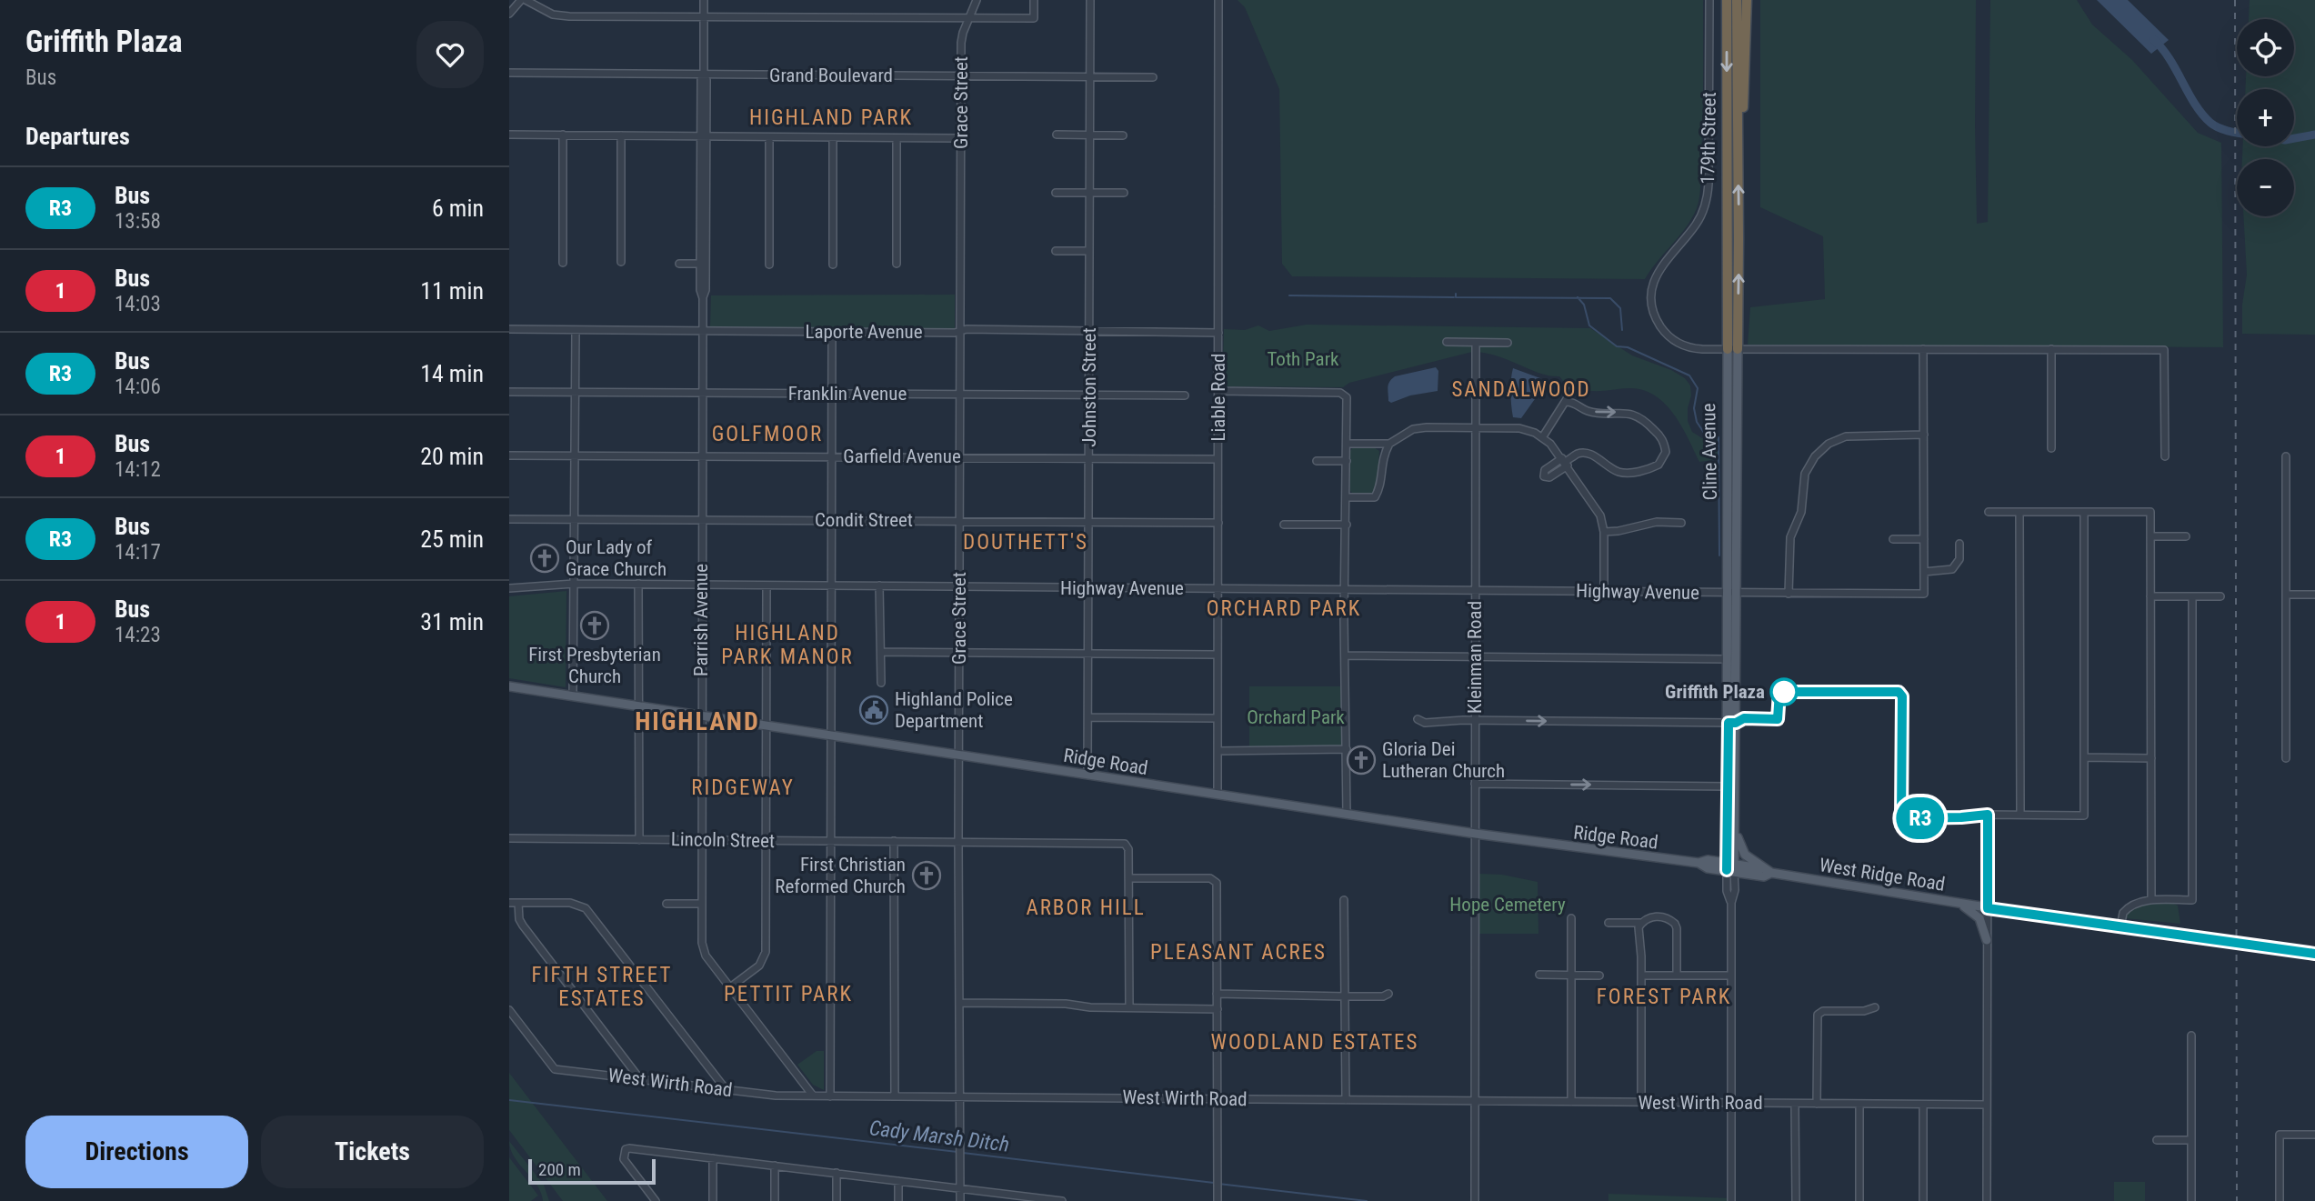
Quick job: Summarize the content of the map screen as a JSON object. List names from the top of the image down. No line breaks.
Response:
{"streets":{"highway":["Cline Avenue"],"main road":["Ridge Road","West Ridge Road"],"street":["Grand Boulevard","Grace Street","179th Street","Laporte Avenue","Johnston Street","Franklin Avenue","Liable Road","Garfield Avenue","Condit Street","Highway Avenue","Parrish Avenue","Kleinman Road","Lincoln Street","West Wirth Road"]},"crossings":[["Grand Boulevard","Grace Street"],["Grand Boulevard","Johnston Street"],["Grand Boulevard","Parrish Avenue"],["Grace Street","Laporte Avenue"],["Grace Street","Franklin Avenue"],["Grace Street","Garfield Avenue"],["Grace Street","Condit Street"],["Grace Street","Highway Avenue"],["Grace Street","Ridge Road"],["Grace Street","Lincoln Street"],["Grace Street","West Wirth Road"],["179th Street","Cline Avenue"],["Laporte Avenue","Johnston Street"],["Laporte Avenue","Liable Road"],["Laporte Avenue","Parrish Avenue"],["Johnston Street","Franklin Avenue"],["Johnston Street","Garfield Avenue"],["Johnston Street","Condit Street"],["Johnston Street","Highway Avenue"],["Johnston Street","Ridge Road"],["Franklin Avenue","Parrish Avenue"],["Liable Road","Garfield Avenue"],["Liable Road","Condit Street"],["Liable Road","Highway Avenue"],["Liable Road","Ridge Road"],["Cline Avenue","Highway Avenue"],["Cline Avenue","Ridge Road"],["Cline Avenue","West Ridge Road"],["Cline Avenue","West Wirth Road"],["Garfield Avenue","Parrish Avenue"],["Condit Street","Parrish Avenue"],["Highway Avenue","Parrish Avenue"],["Highway Avenue","Kleinman Road"],["Parrish Avenue","Ridge Road"],["Parrish Avenue","Lincoln Street"],["Parrish Avenue","West Wirth Road"],["Kleinman Road","Ridge Road"],["Kleinman Road","West Wirth Road"],["Ridge Road","West Ridge Road"]],"districts":["HIGHLAND PARK","SANDALWOOD","GOLFMOOR","DOUTHETT'S","ORCHARD PARK","HIGHLAND PARK MANOR","HIGHLAND","RIDGEWAY","ARBOR HILL","PLEASANT ACRES","FIFTH STREET ESTATES","PETTIT PARK","FOREST PARK","WOODLAND ESTATES"],"water":["Cady Marsh Ditch"],"parks":["Toth Park","Orchard Park","Hope Cemetery"],"places":{"church":["Our Lady of Grace Church","First Presbyterian Church","Gloria Dei Lutheran Church","First Christian Reformed Church"],"other":["Griffith Plaza"],"public building":["Highland Police Department"]},"lines":["bus line R3"],"scale_bar":"200 m","page":{"heading":[["Griffith Plaza","Bus"],"Departures"],"on_map":"R3","map_buttons":["+","−"],"list":[{"mark":"R3","name":"Bus","note":"13:58","value":"6 min"},{"mark":"1","name":"Bus","note":"14:03","value":"11 min"},{"mark":"R3","name":"Bus","note":"14:06","value":"14 min"},{"mark":"1","name":"Bus","note":"14:12","value":"20 min"},{"mark":"R3","name":"Bus","note":"14:17","value":"25 min"},{"mark":"1","name":"Bus","note":"14:23","value":"31 min"}],"buttons":["Directions","Tickets"],"scale":"200 m"}}
